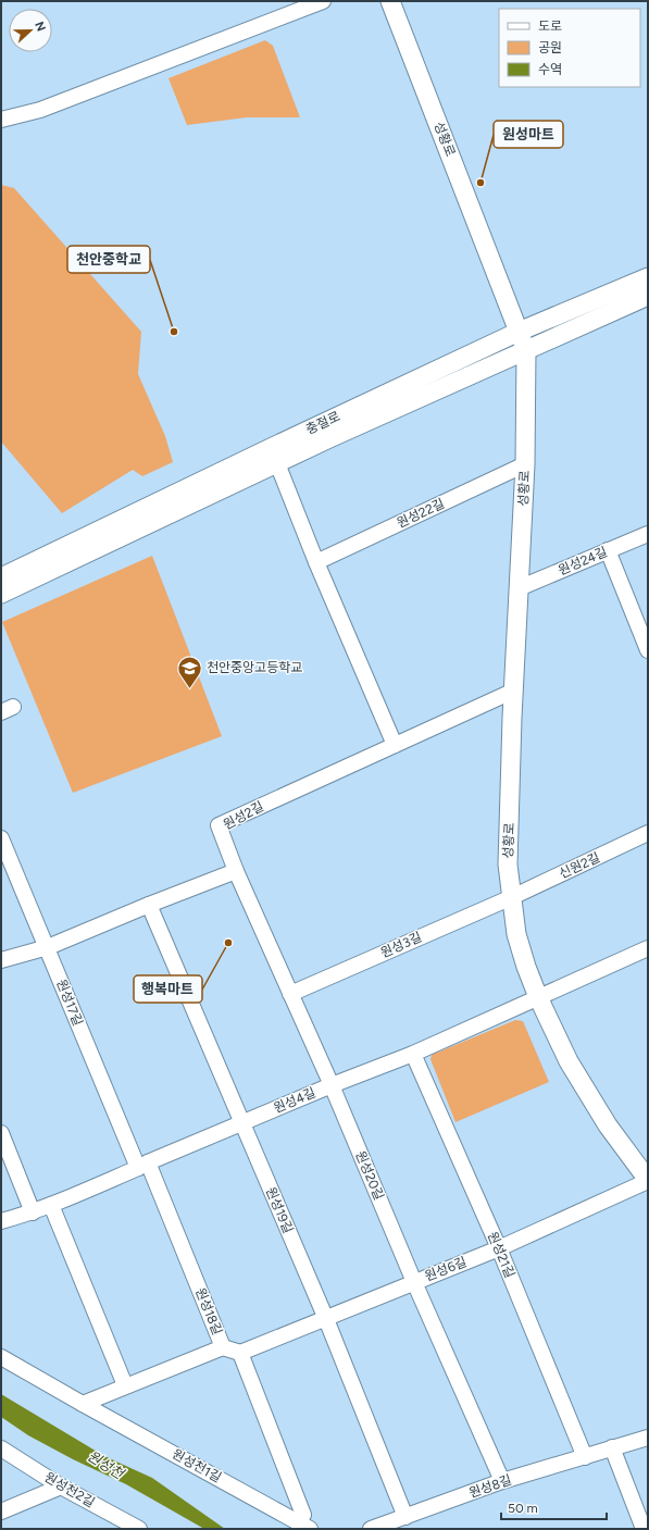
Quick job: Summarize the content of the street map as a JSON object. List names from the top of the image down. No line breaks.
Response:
{"streets":{"street":["성황로","충절로","원성22길","원성24길","원성2길","신원2길","원성3길","원성17길","원성4길","원성20길","원성19길","원성21길","원성6길","원성18길","원성천1길","원성8길","원성천2길"]},"crossings":[["성황로","충절로"],["성황로","원성22길"],["성황로","원성24길"],["성황로","원성2길"],["성황로","신원2길"],["성황로","원성3길"],["성황로","원성4길"],["성황로","원성6길"],["원성2길","원성20길"],["신원2길","원성3길"],["원성3길","원성20길"],["원성17길","원성4길"],["원성17길","원성18길"],["원성4길","원성20길"],["원성4길","원성19길"],["원성4길","원성21길"],["원성4길","원성18길"],["원성20길","원성6길"],["원성20길","원성8길"],["원성19길","원성6길"],["원성19길","원성8길"],["원성21길","원성6길"],["원성21길","원성8길"],["원성6길","원성18길"]],"water":["원성천"],"places":{"other":["원성마트","천안중학교","행복마트"],"school or university":["천안중앙고등학교"]},"legend":["도로","공원","수역"],"scale_bar":"50 m","north":"right"}
